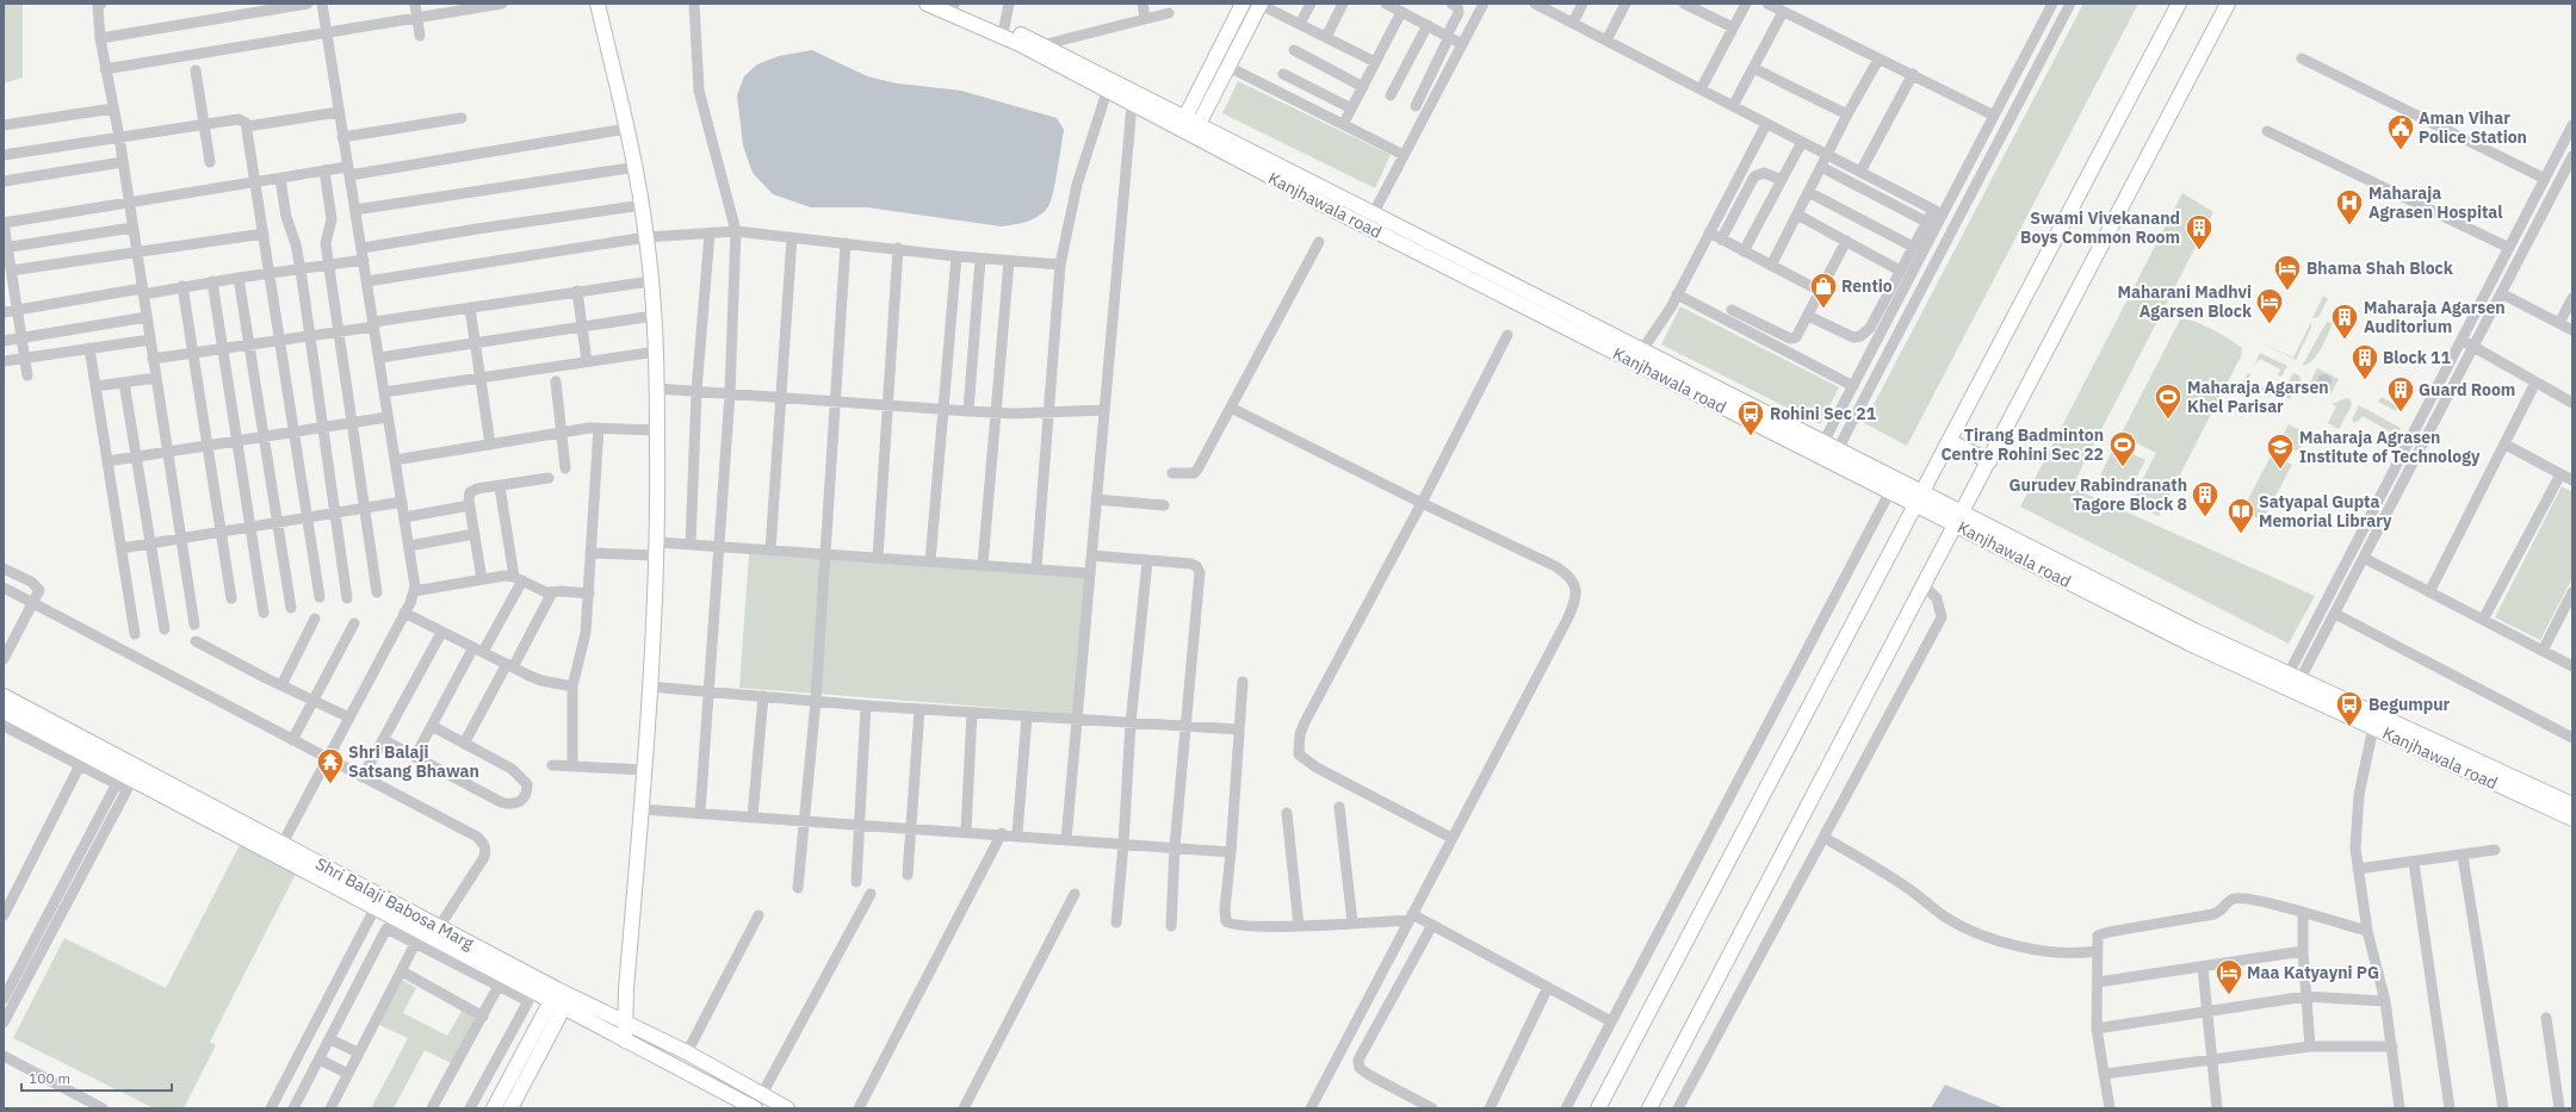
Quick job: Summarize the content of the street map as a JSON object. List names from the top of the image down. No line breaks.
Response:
{"streets":{"street":["Kanjhawala road","Shri Balaji Babosa Marg"]},"places":{"public building":["Aman Vihar Police Station"],"hospital":["Maharaja Agrasen Hospital"],"building":["Swami Vivekanand Boys Common Room","Maharaja Agarsen Auditorium","Block 11","Guard Room","Gurudev Rabindranath Tagore Block 8"],"hotel":["Bhama Shah Block","Maharani Madhvi Agarsen Block","Maa Katyayni PG"],"shop":["Rentio"],"sports":["Maharaja Agarsen Khel Parisar","Tirang Badminton Centre Rohini Sec 22"],"bus stop":["Rohini Sec 21","Begumpur"],"school or university":["Maharaja Agrasen Institute of Technology"],"library":["Satyapal Gupta Memorial Library"],"temple":["Shri Balaji Satsang Bhawan"]},"scale_bar":"100 m"}
